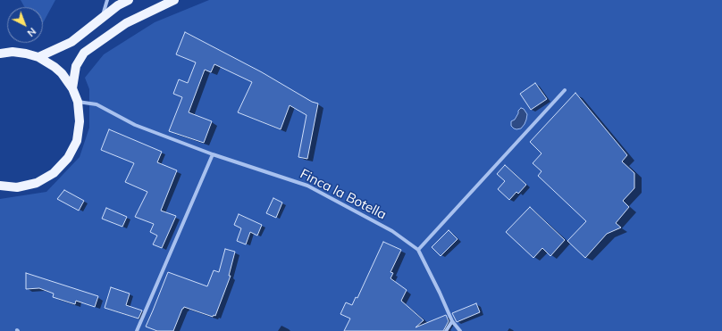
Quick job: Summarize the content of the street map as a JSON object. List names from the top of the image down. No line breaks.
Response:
{"streets":{"street":["Finca la Botella"]},"north":"bottom right"}
